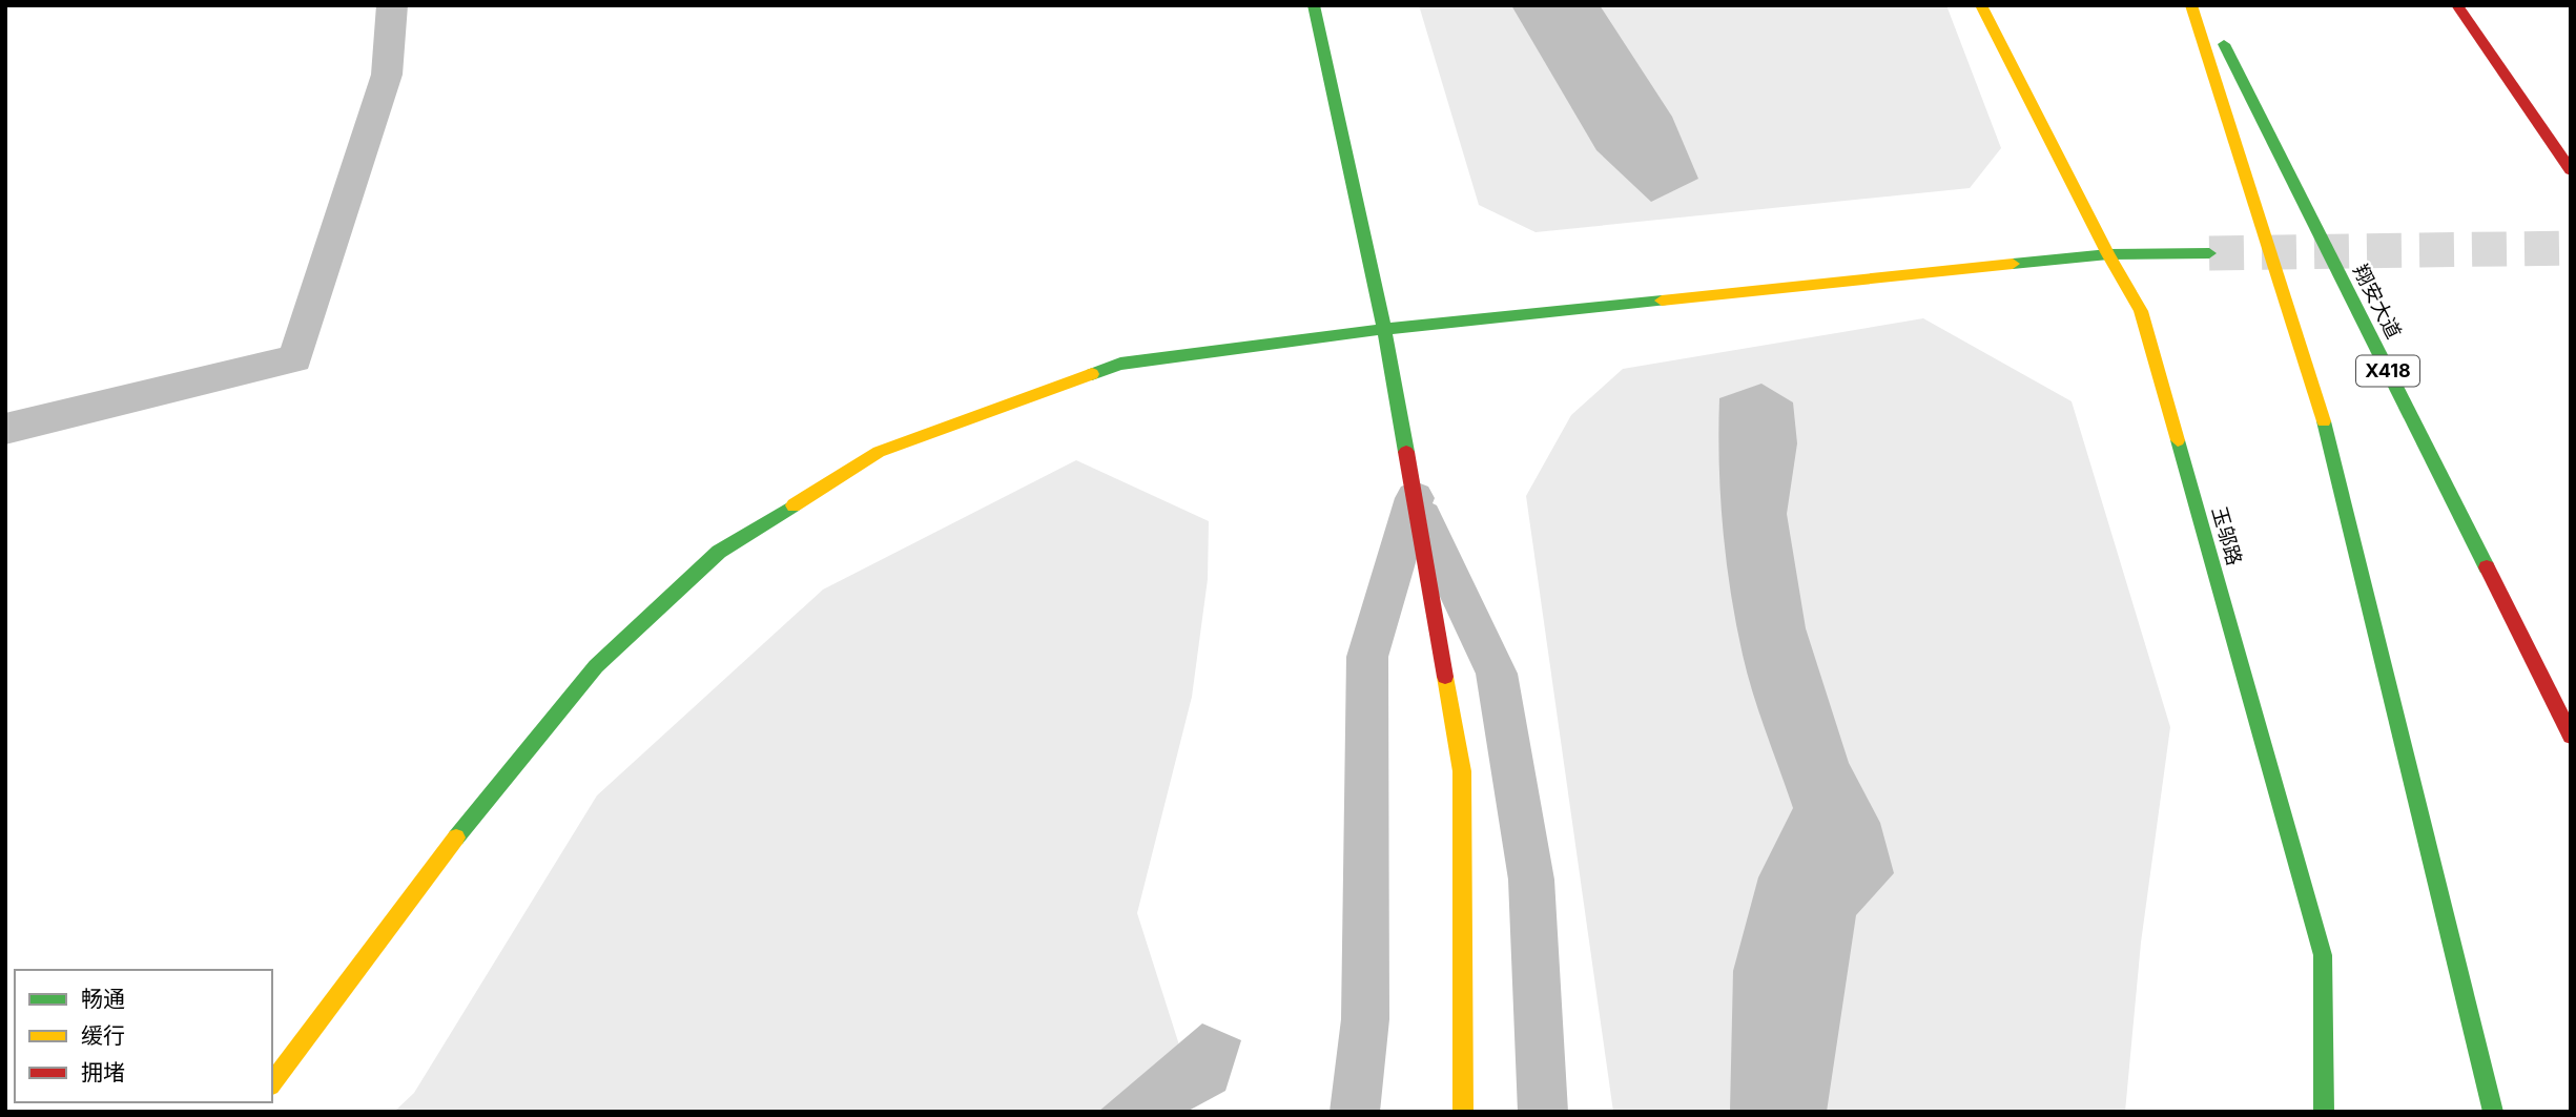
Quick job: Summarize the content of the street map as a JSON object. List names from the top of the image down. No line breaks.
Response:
{"streets":{"main road":["翔安大道","X418","玉邬路"]},"legend":["畅通","缓行","拥堵"]}
